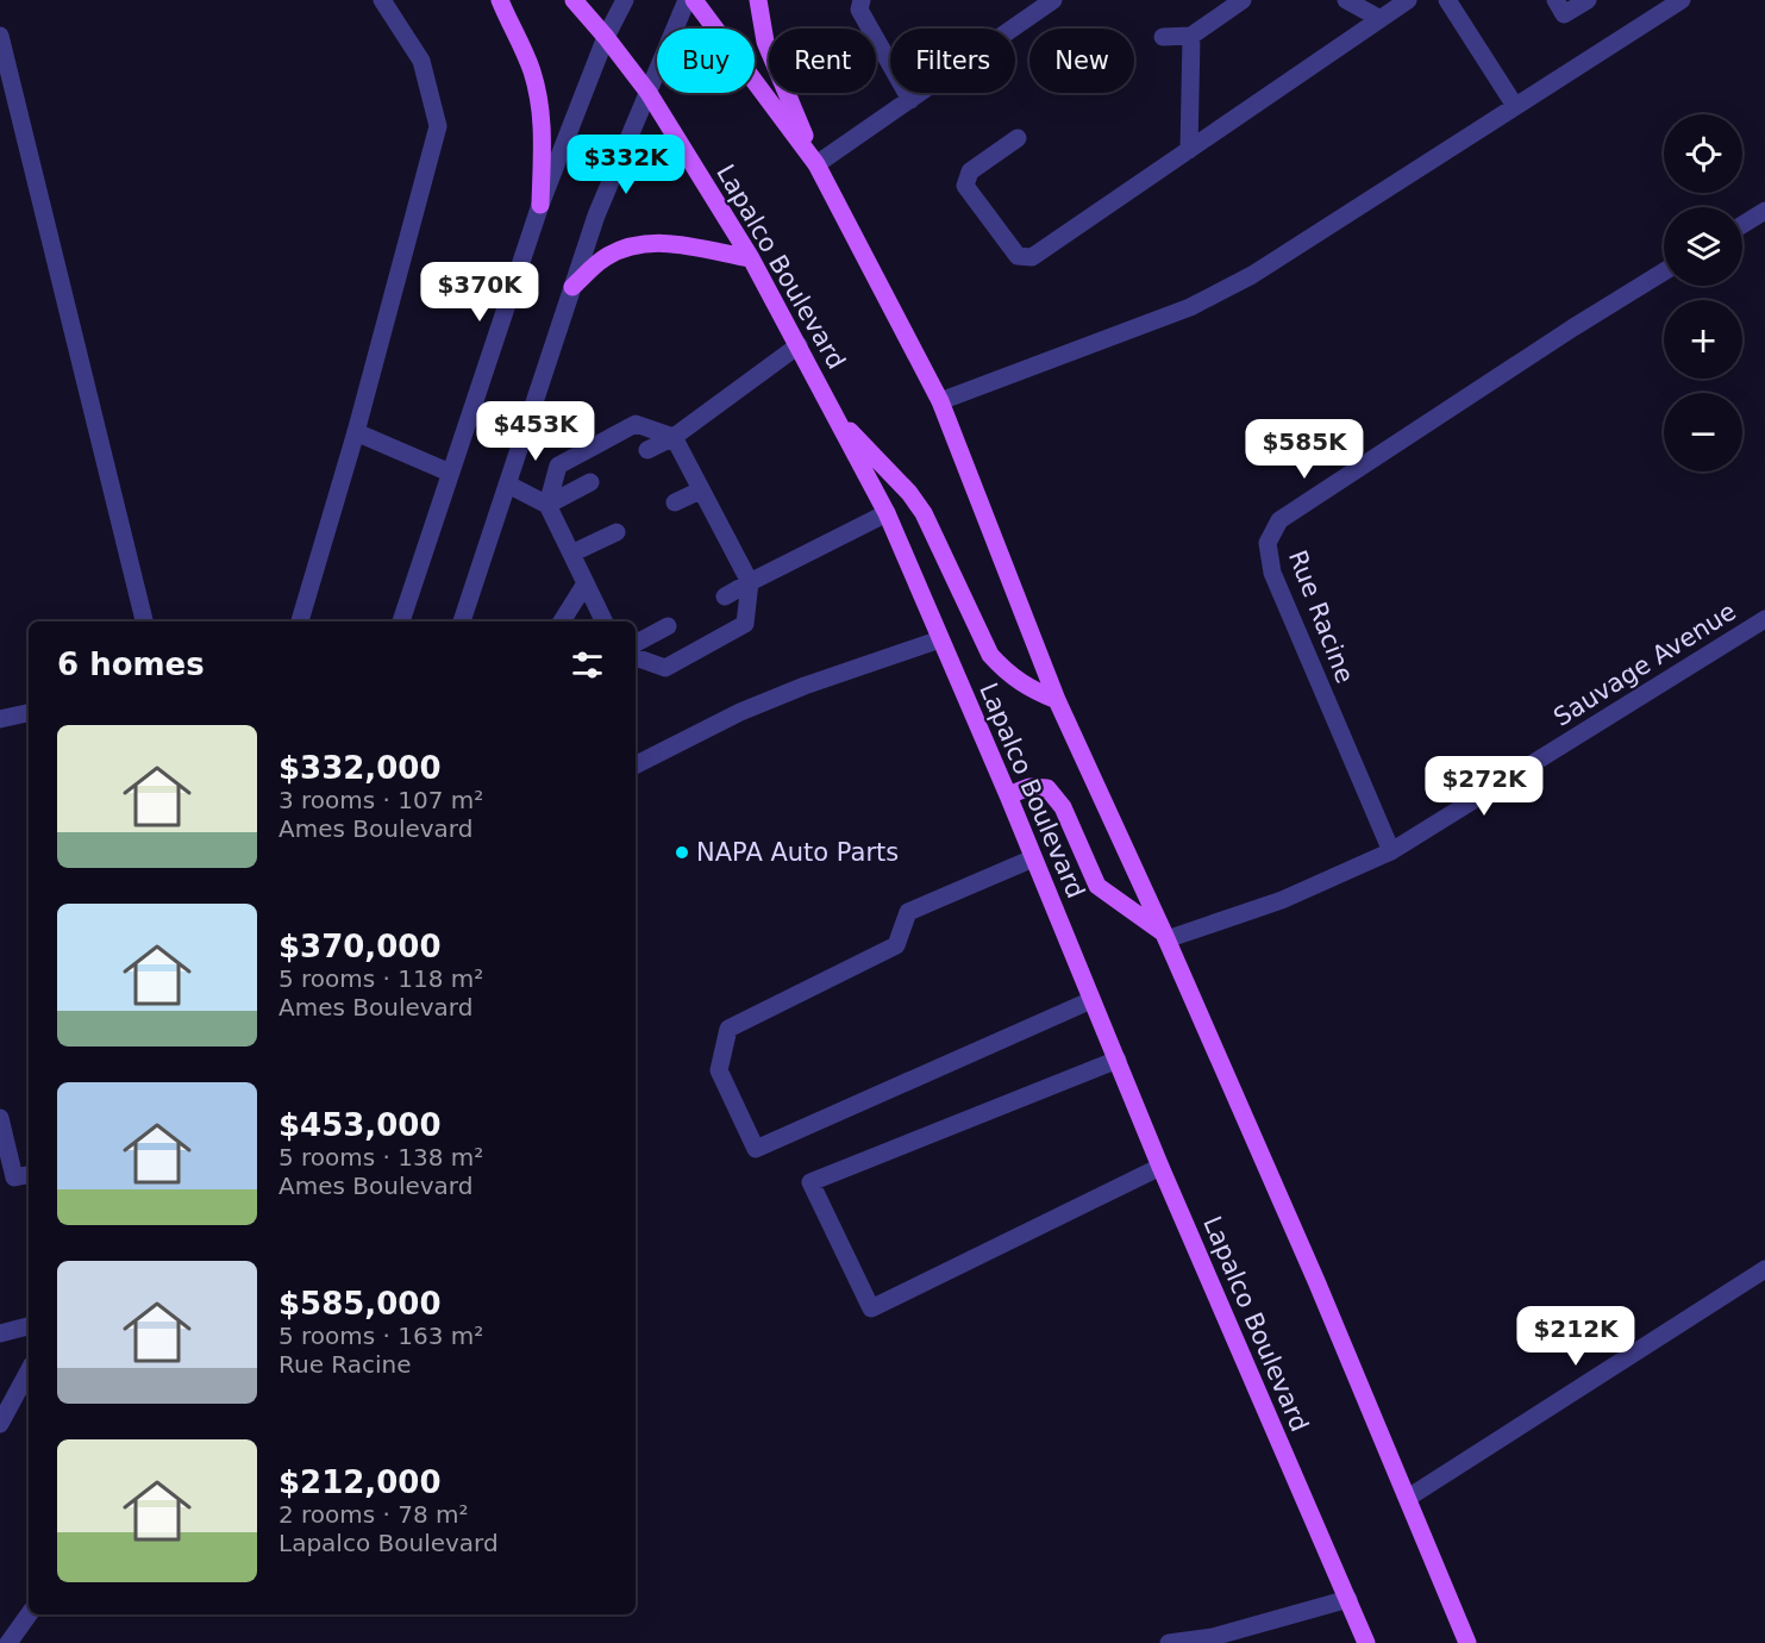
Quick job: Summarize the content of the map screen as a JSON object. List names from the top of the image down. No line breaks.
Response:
{"streets":{"main road":["Lapalco Boulevard"],"street":["Rue Racine","Sauvage Avenue"]},"crossings":[["Rue Racine","Sauvage Avenue"]],"places":["NAPA Auto Parts"],"page":{"chip":["Buy","Rent","Filters","New"],"map_buttons":["+","−"],"price":["$332K","$370K","$453K","$585K","$272K","$212K"],"heading":"6 homes","list":[{"name":"$332,000","note":"3 rooms · 107 m² · Ames Boulevard"},{"name":"$370,000","note":"5 rooms · 118 m² · Ames Boulevard"},{"name":"$453,000","note":"5 rooms · 138 m² · Ames Boulevard"},{"name":"$585,000","note":"5 rooms · 163 m² · Rue Racine"},{"name":"$212,000","note":"2 rooms · 78 m² · Lapalco Boulevard"}]}}
